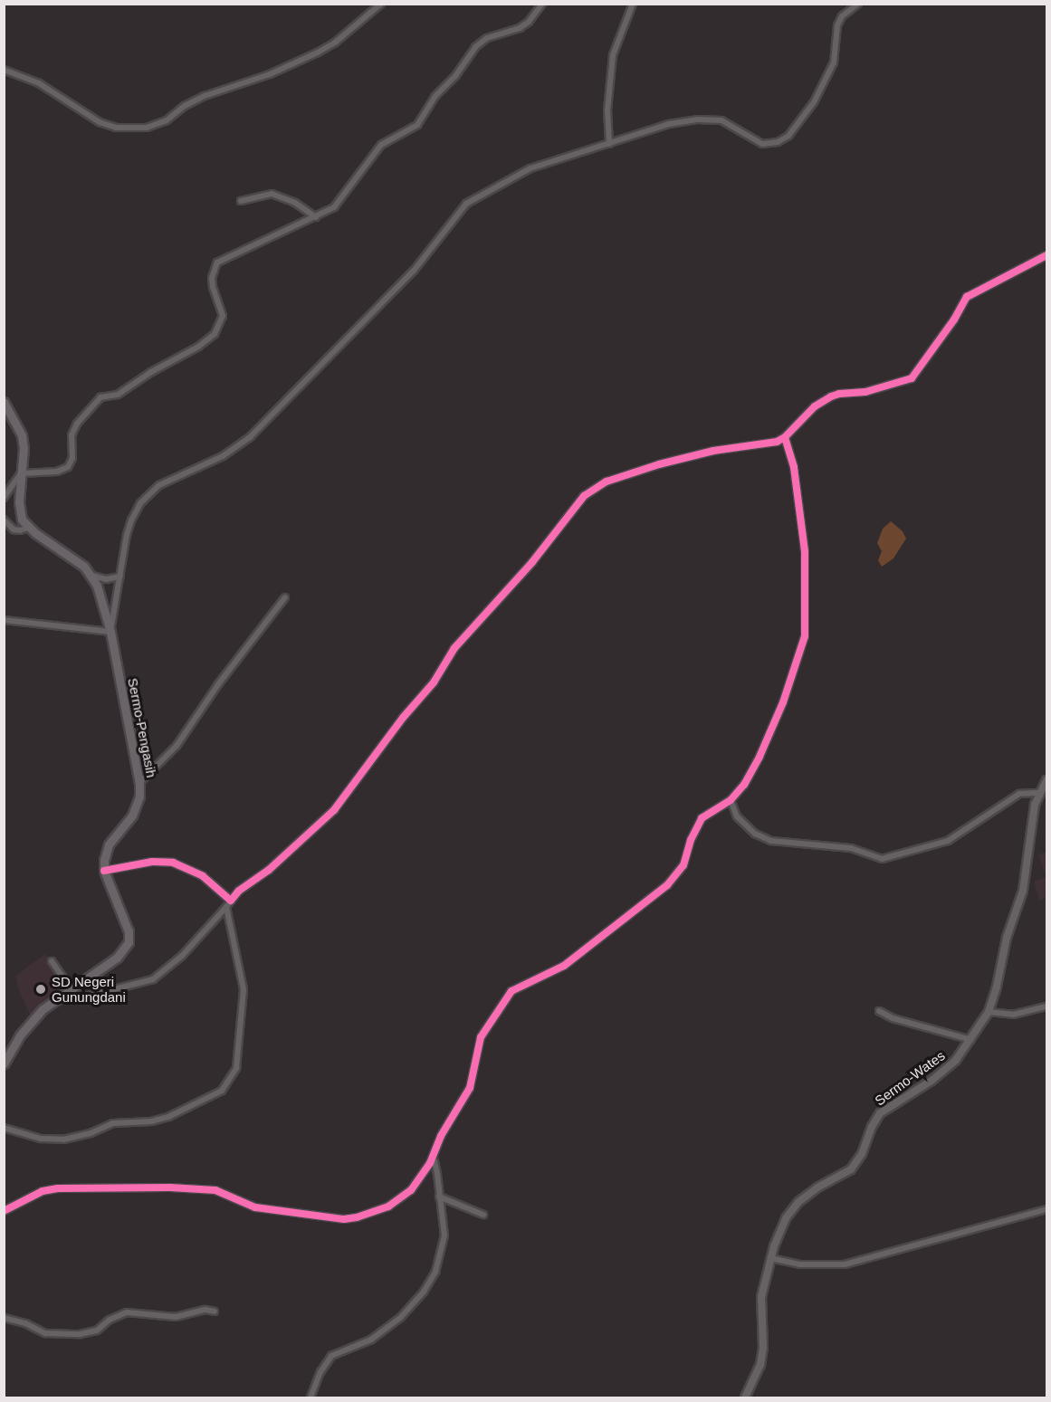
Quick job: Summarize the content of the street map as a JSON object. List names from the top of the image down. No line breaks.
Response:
{"streets":{"main road":["Sermo-Pengasih","Sermo-Wates"]},"places":["SD Negeri Gunungdani"]}
